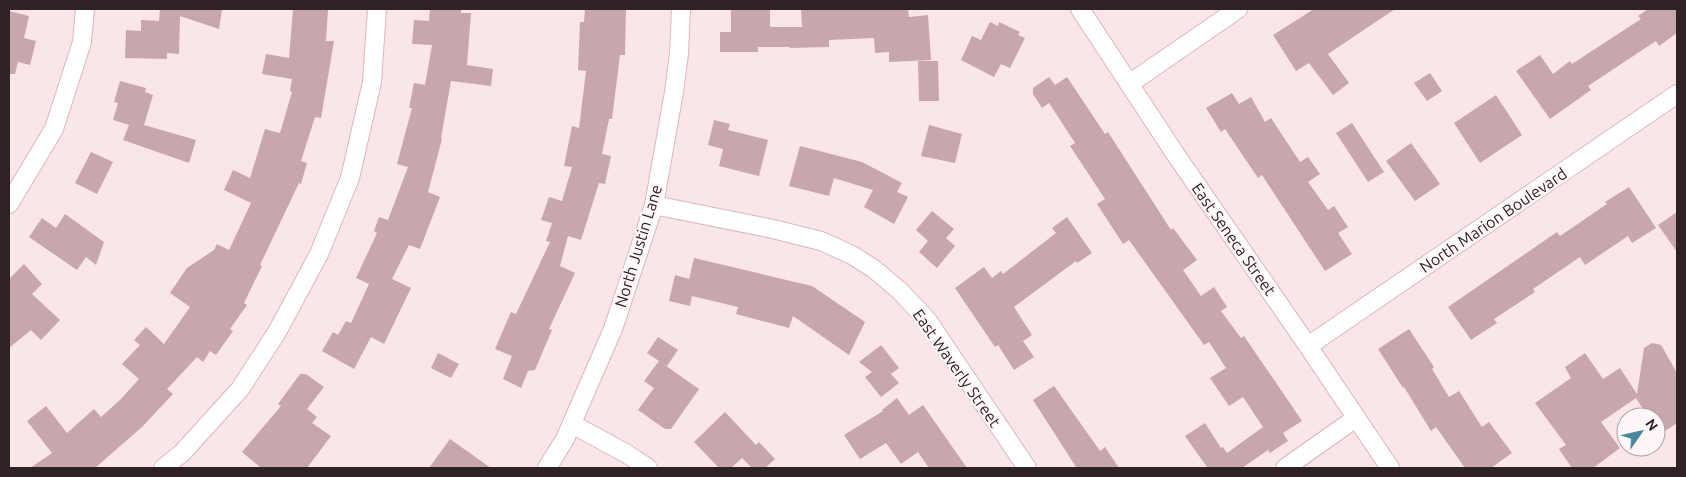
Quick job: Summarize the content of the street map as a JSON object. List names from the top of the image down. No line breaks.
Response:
{"streets":{"street":["North Marion Boulevard","East Seneca Street","North Justin Lane","East Waverly Street"]},"crossings":[["North Marion Boulevard","East Seneca Street"],["North Justin Lane","East Waverly Street"]],"north":"top right"}
